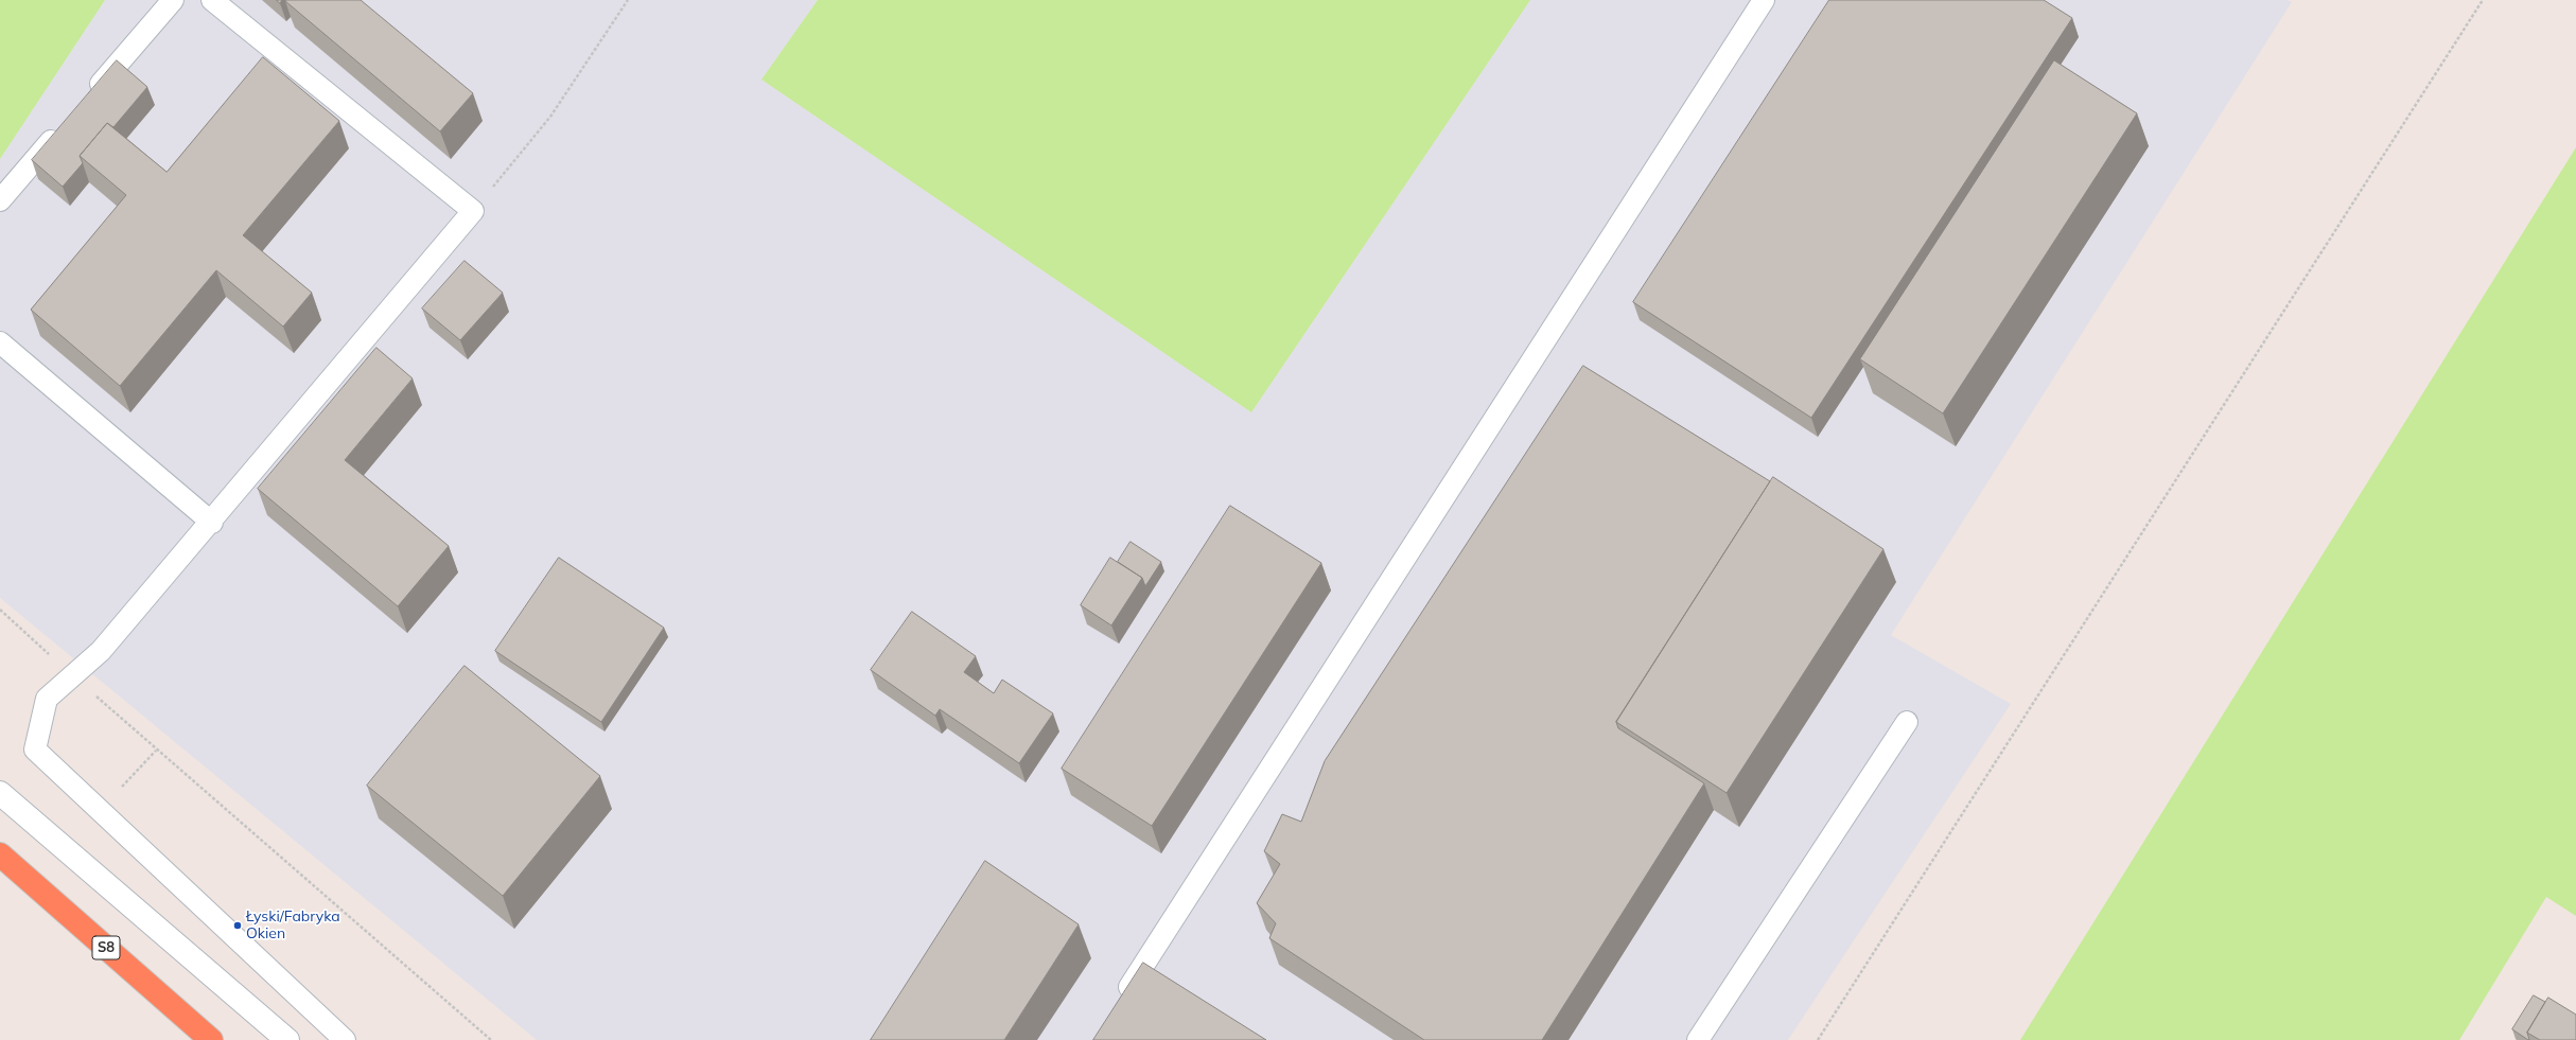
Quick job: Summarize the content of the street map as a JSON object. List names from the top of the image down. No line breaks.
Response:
{"streets":{"highway":["S8"]},"places":["Łyski/Fabryka Okien"]}
